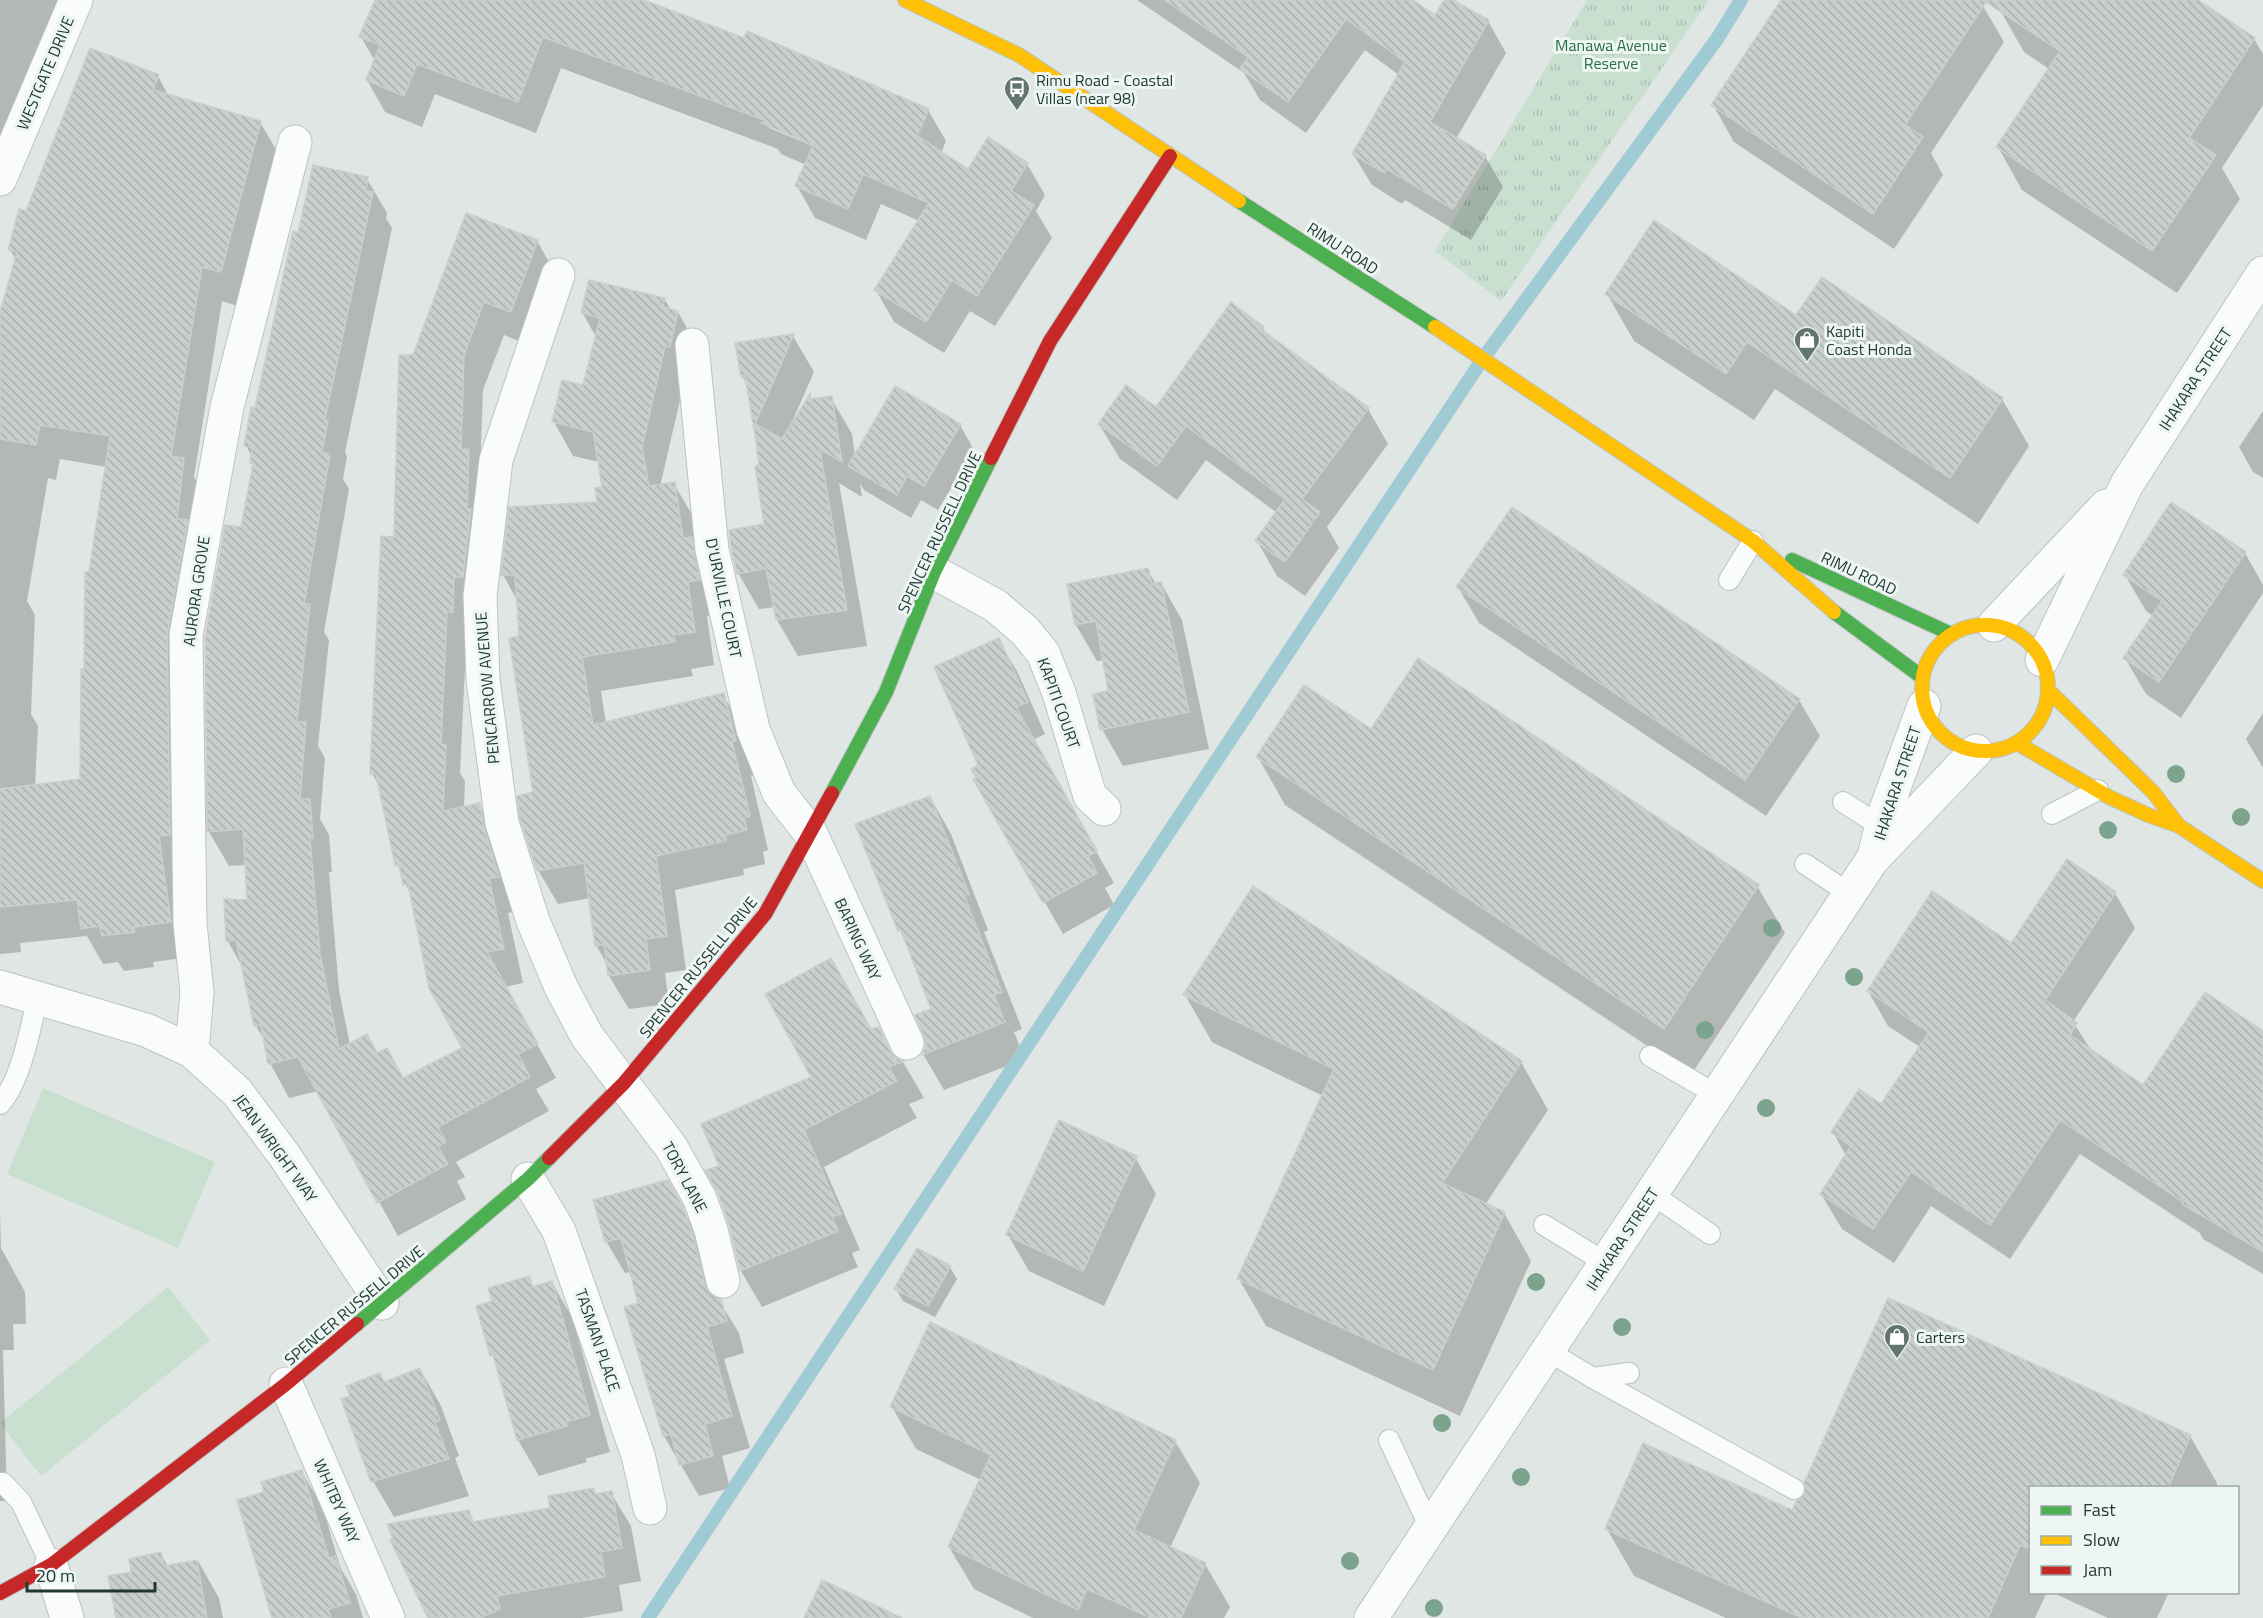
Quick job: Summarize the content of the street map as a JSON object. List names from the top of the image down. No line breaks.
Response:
{"streets":{"main road":["RIMU ROAD","SPENCER RUSSELL DRIVE"],"street":["WESTGATE DRIVE","IHAKARA STREET","AURORA GROVE","D'URVILLE COURT","PENCARROW AVENUE","KAPITI COURT","BARING WAY","JEAN WRIGHT WAY","TORY LANE","TASMAN PLACE","WHITBY WAY"]},"crossings":[["RIMU ROAD","IHAKARA STREET"],["RIMU ROAD","SPENCER RUSSELL DRIVE"],["SPENCER RUSSELL DRIVE","D'URVILLE COURT"],["SPENCER RUSSELL DRIVE","PENCARROW AVENUE"],["SPENCER RUSSELL DRIVE","KAPITI COURT"],["SPENCER RUSSELL DRIVE","BARING WAY"],["SPENCER RUSSELL DRIVE","JEAN WRIGHT WAY"],["SPENCER RUSSELL DRIVE","TORY LANE"],["SPENCER RUSSELL DRIVE","TASMAN PLACE"],["SPENCER RUSSELL DRIVE","WHITBY WAY"],["AURORA GROVE","JEAN WRIGHT WAY"],["D'URVILLE COURT","BARING WAY"],["PENCARROW AVENUE","TORY LANE"]],"parks":["Manawa Avenue Reserve"],"places":{"bus stop":["Rimu Road - Coastal Villas (near 98)"],"shop":["Kapiti Coast Honda","Carters"]},"legend":["Fast","Slow","Jam"],"scale_bar":"20 m"}
